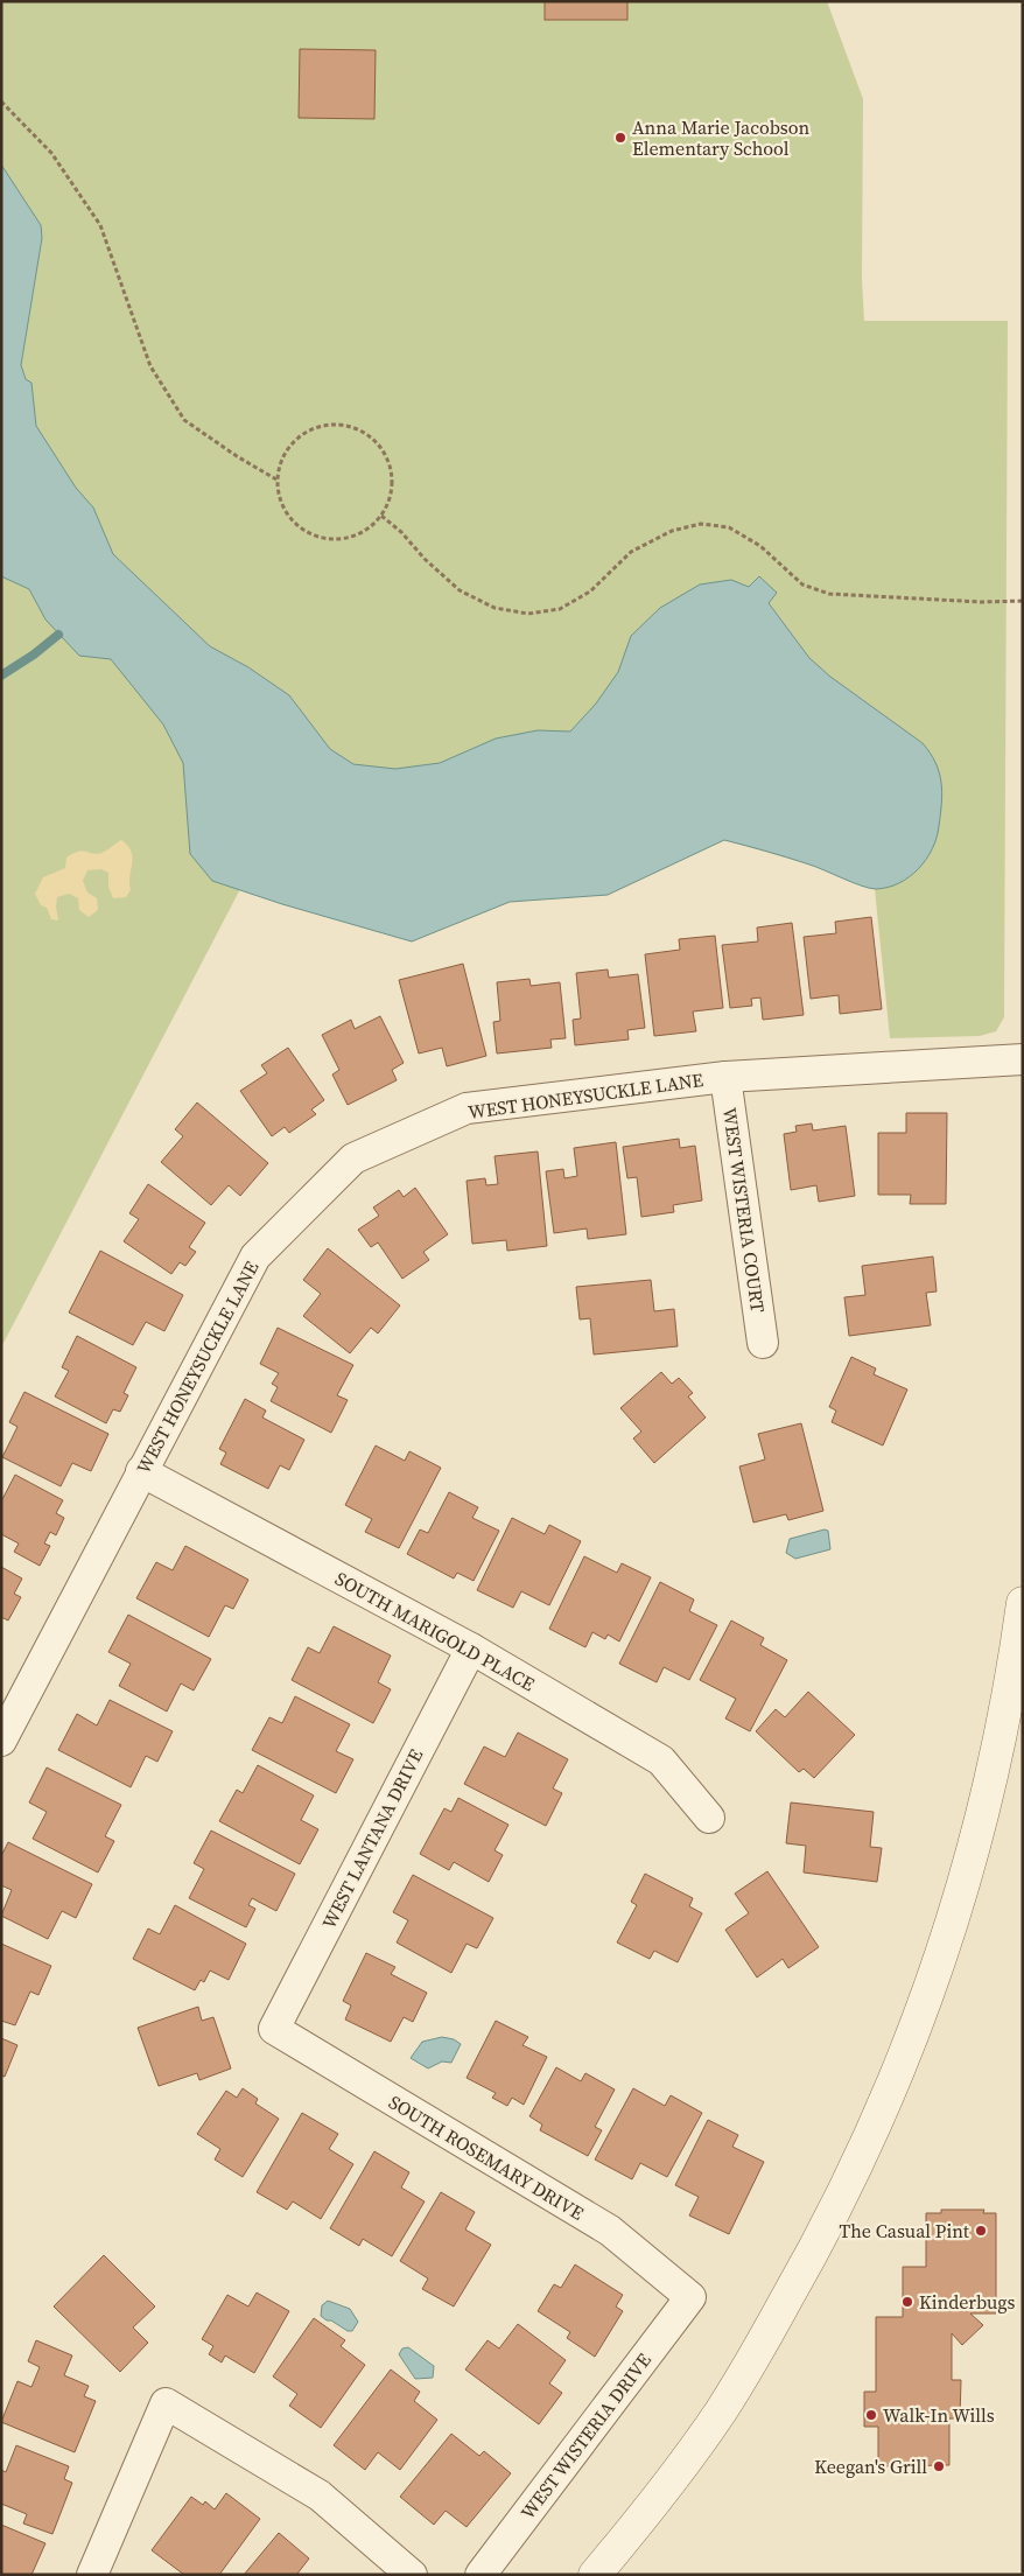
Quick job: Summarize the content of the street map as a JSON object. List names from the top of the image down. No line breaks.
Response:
{"streets":{"street":["WEST HONEYSUCKLE LANE","WEST WISTERIA COURT","SOUTH MARIGOLD PLACE","WEST LANTANA DRIVE","SOUTH ROSEMARY DRIVE","WEST WISTERIA DRIVE"]},"crossings":[["WEST HONEYSUCKLE LANE","WEST WISTERIA COURT"],["WEST HONEYSUCKLE LANE","SOUTH MARIGOLD PLACE"],["SOUTH MARIGOLD PLACE","WEST LANTANA DRIVE"],["WEST LANTANA DRIVE","SOUTH ROSEMARY DRIVE"],["SOUTH ROSEMARY DRIVE","WEST WISTERIA DRIVE"]],"places":["Anna Marie Jacobson Elementary School","The Casual Pint","Kinderbugs","Walk-In Wills","Keegan's Grill"]}
